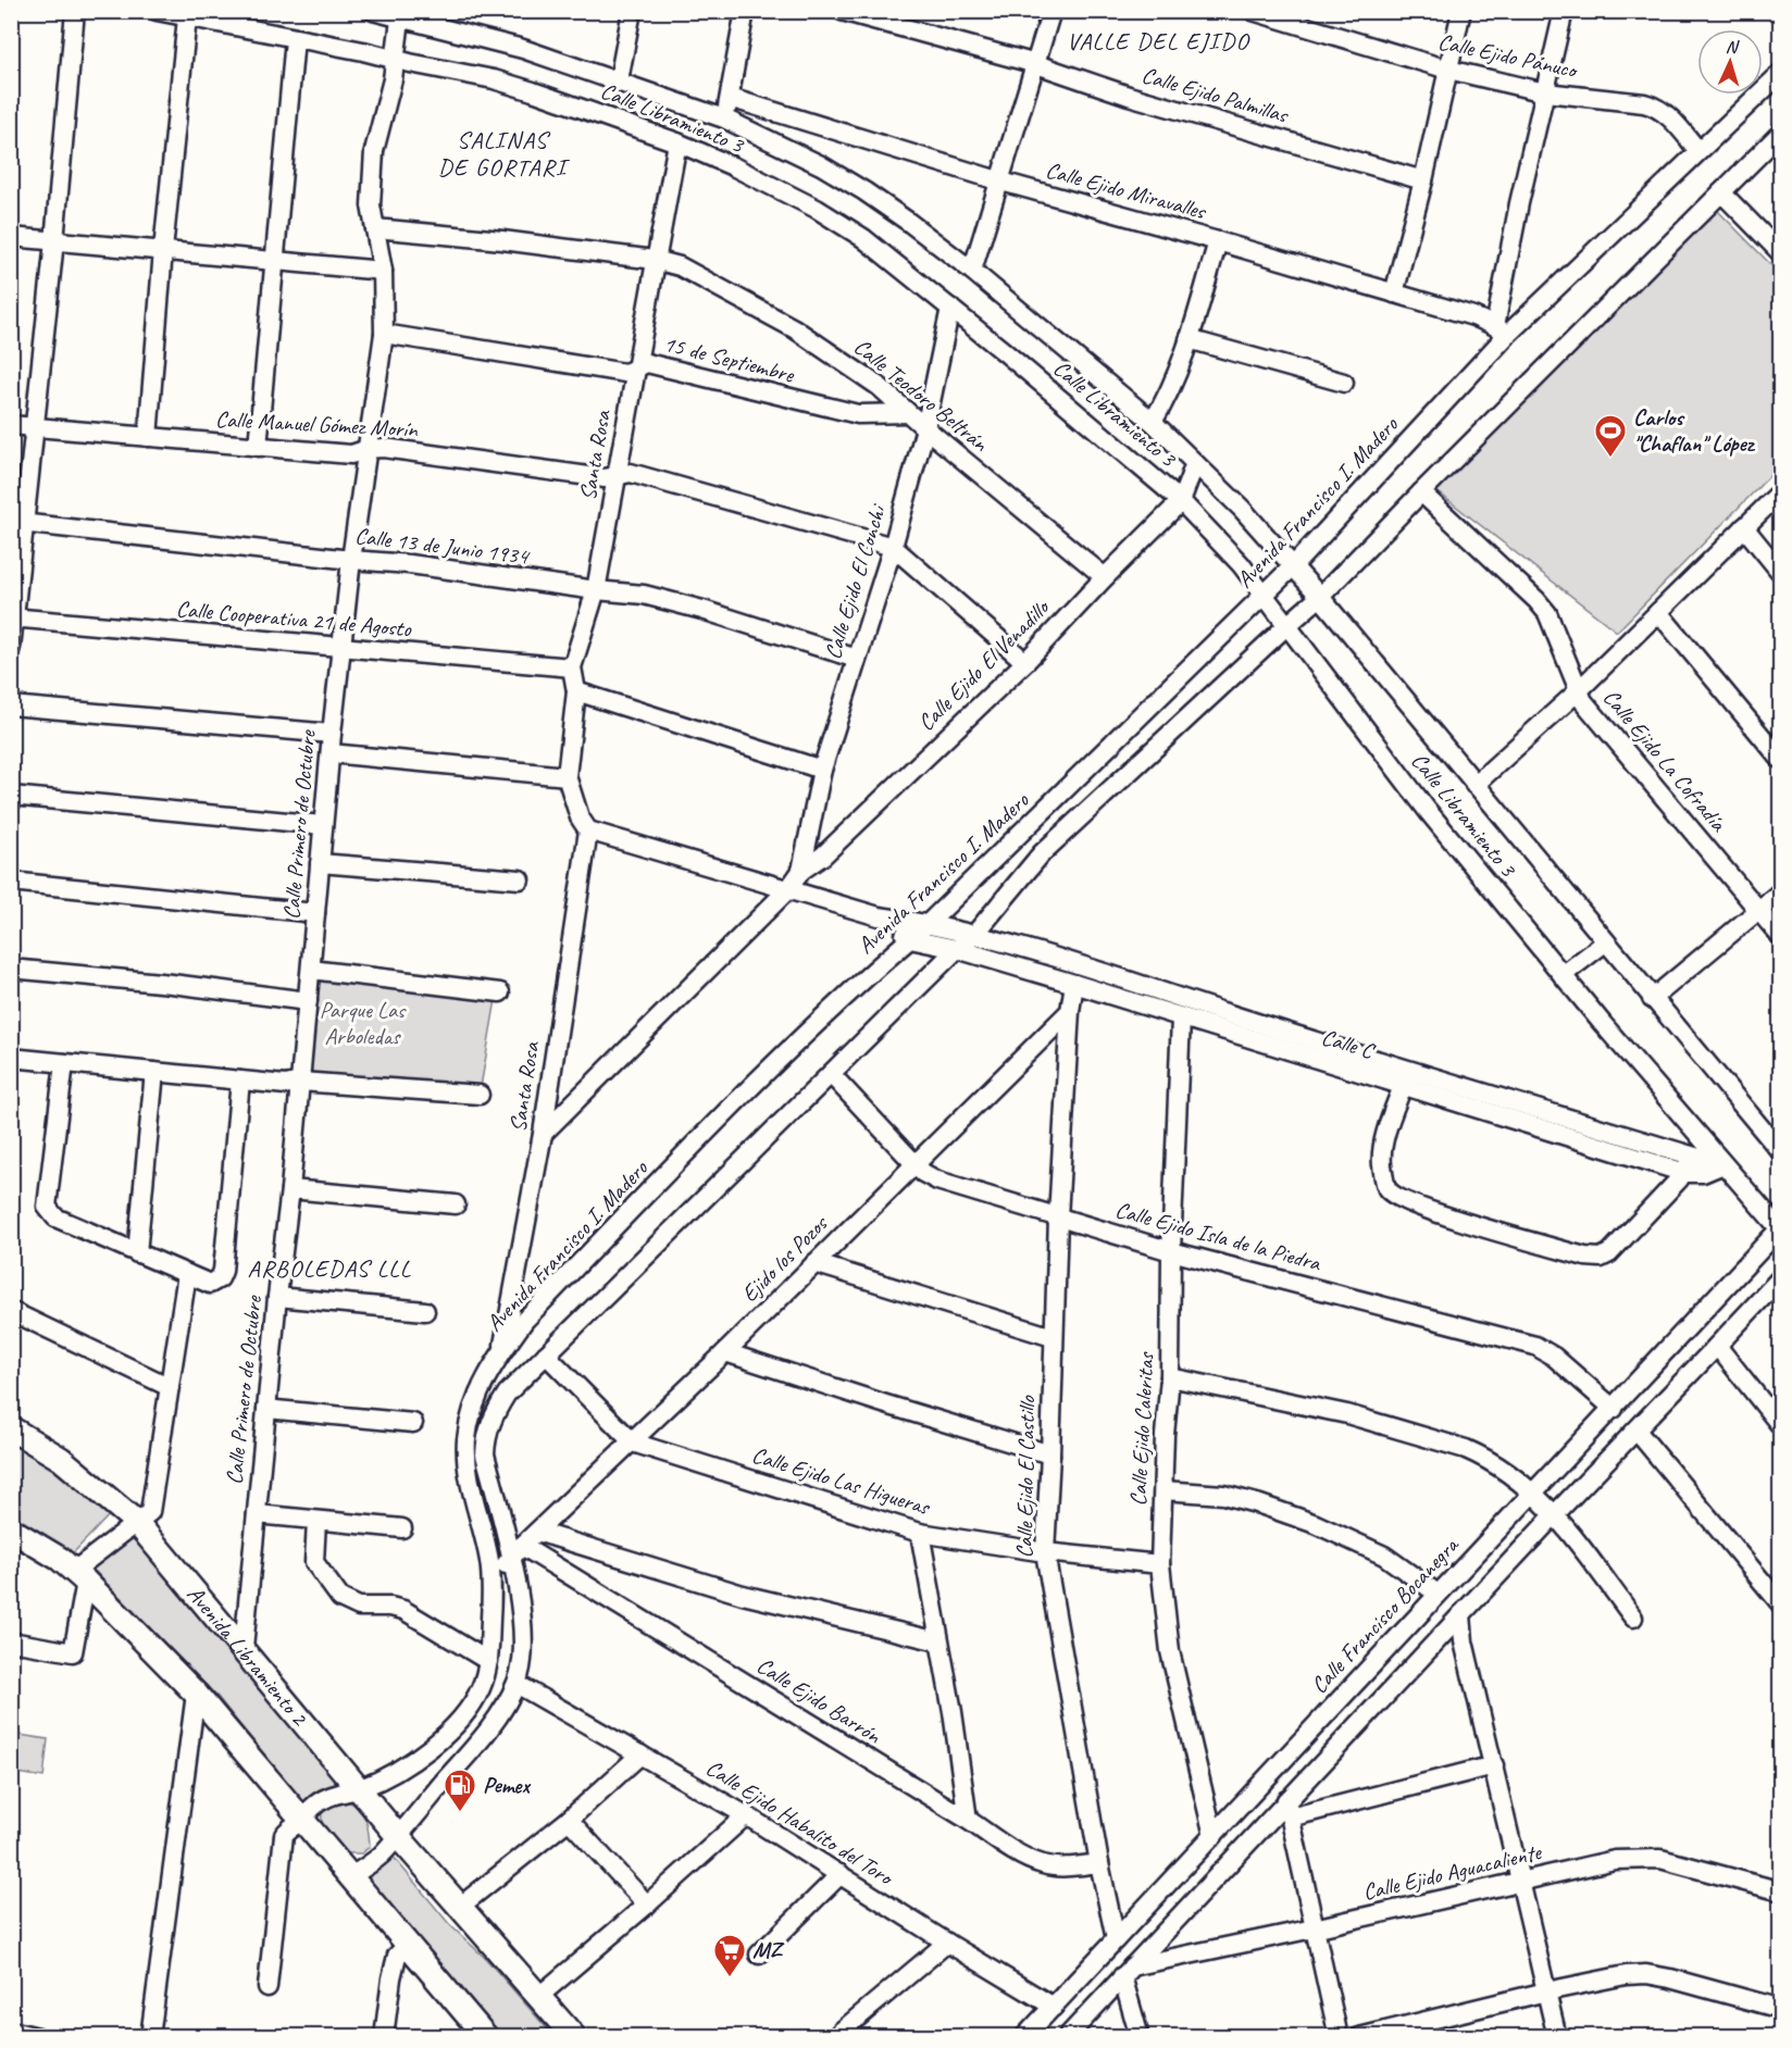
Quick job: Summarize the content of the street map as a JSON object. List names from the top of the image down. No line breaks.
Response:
{"streets":{"main road":["Avenida Libramiento 2"],"street":["Calle Ejido Pánuco","Calle Ejido Palmillas","Calle Libramiento 3","Calle Ejido Miravalles","15 de Septiembre","Calle Teodoro Beltrán","Calle Manuel Gómez Morín","Santa Rosa","Avenida Francisco I. Madero","Calle 13 de Junio 1934","Calle Ejido El Conchi","Calle Cooperativa 21 de Agosto","Calle Ejido El Venadillo","Calle Ejido La Cofradía","Calle Primero de Octubre","Calle C","Calle Ejido Isla de la Piedra","Ejido los Pozos","Calle Ejido Caleritas","Calle Ejido El Castillo","Calle Ejido Las Higueras","Calle Francisco Bocanegra","Calle Ejido Barrón","Calle Ejido Habalito del Toro","Calle Ejido Aguacaliente"]},"crossings":[["Calle Ejido Pánuco","Avenida Francisco I. Madero"],["Calle Libramiento 3","Santa Rosa"],["Calle Libramiento 3","Avenida Francisco I. Madero"],["Calle Libramiento 3","Calle Ejido El Conchi"],["Calle Libramiento 3","Calle Ejido El Venadillo"],["Calle Libramiento 3","Calle Primero de Octubre"],["Calle Libramiento 3","Calle C"],["Calle Libramiento 3","Calle Francisco Bocanegra"],["Calle Ejido Miravalles","Avenida Francisco I. Madero"],["15 de Septiembre","Calle Teodoro Beltrán"],["15 de Septiembre","Santa Rosa"],["15 de Septiembre","Calle Primero de Octubre"],["Calle Teodoro Beltrán","Santa Rosa"],["Calle Teodoro Beltrán","Calle Ejido El Conchi"],["Calle Teodoro Beltrán","Calle Ejido El Venadillo"],["Calle Teodoro Beltrán","Calle Primero de Octubre"],["Calle Manuel Gómez Morín","Santa Rosa"],["Calle Manuel Gómez Morín","Calle Ejido El Conchi"],["Calle Manuel Gómez Morín","Calle Primero de Octubre"],["Santa Rosa","Avenida Francisco I. Madero"],["Santa Rosa","Calle 13 de Junio 1934"],["Santa Rosa","Calle Cooperativa 21 de Agosto"],["Santa Rosa","Calle Ejido El Venadillo"],["Avenida Francisco I. Madero","Calle C"],["Avenida Francisco I. Madero","Ejido los Pozos"],["Avenida Francisco I. Madero","Avenida Libramiento 2"],["Calle 13 de Junio 1934","Calle Ejido El Conchi"],["Calle 13 de Junio 1934","Calle Primero de Octubre"],["Calle Ejido El Conchi","Calle Ejido El Venadillo"],["Calle Cooperativa 21 de Agosto","Calle Primero de Octubre"],["Calle Primero de Octubre","Avenida Libramiento 2"],["Calle C","Calle Ejido Caleritas"],["Calle Ejido Isla de la Piedra","Ejido los Pozos"],["Calle Ejido Isla de la Piedra","Calle Ejido Caleritas"],["Calle Ejido Isla de la Piedra","Calle Ejido El Castillo"],["Calle Ejido Isla de la Piedra","Calle Francisco Bocanegra"],["Ejido los Pozos","Calle Ejido El Castillo"],["Ejido los Pozos","Calle Ejido Las Higueras"],["Ejido los Pozos","Calle Ejido Barrón"],["Calle Ejido Caleritas","Calle Ejido Las Higueras"],["Calle Ejido Caleritas","Calle Francisco Bocanegra"],["Calle Ejido El Castillo","Calle Ejido Las Higueras"],["Calle Ejido El Castillo","Calle Francisco Bocanegra"],["Calle Ejido El Castillo","Calle Ejido Barrón"],["Calle Francisco Bocanegra","Calle Ejido Habalito del Toro"]],"districts":["VALLE DEL EJIDO","SALINAS DE GORTARI","ARBOLEDAS LLL"],"parks":["Parque Las Arboledas"],"places":{"sports":["Carlos \"Chaflan\" López"],"fuel station":["Pemex"],"supermarket":["MZ"]},"north":"top"}
